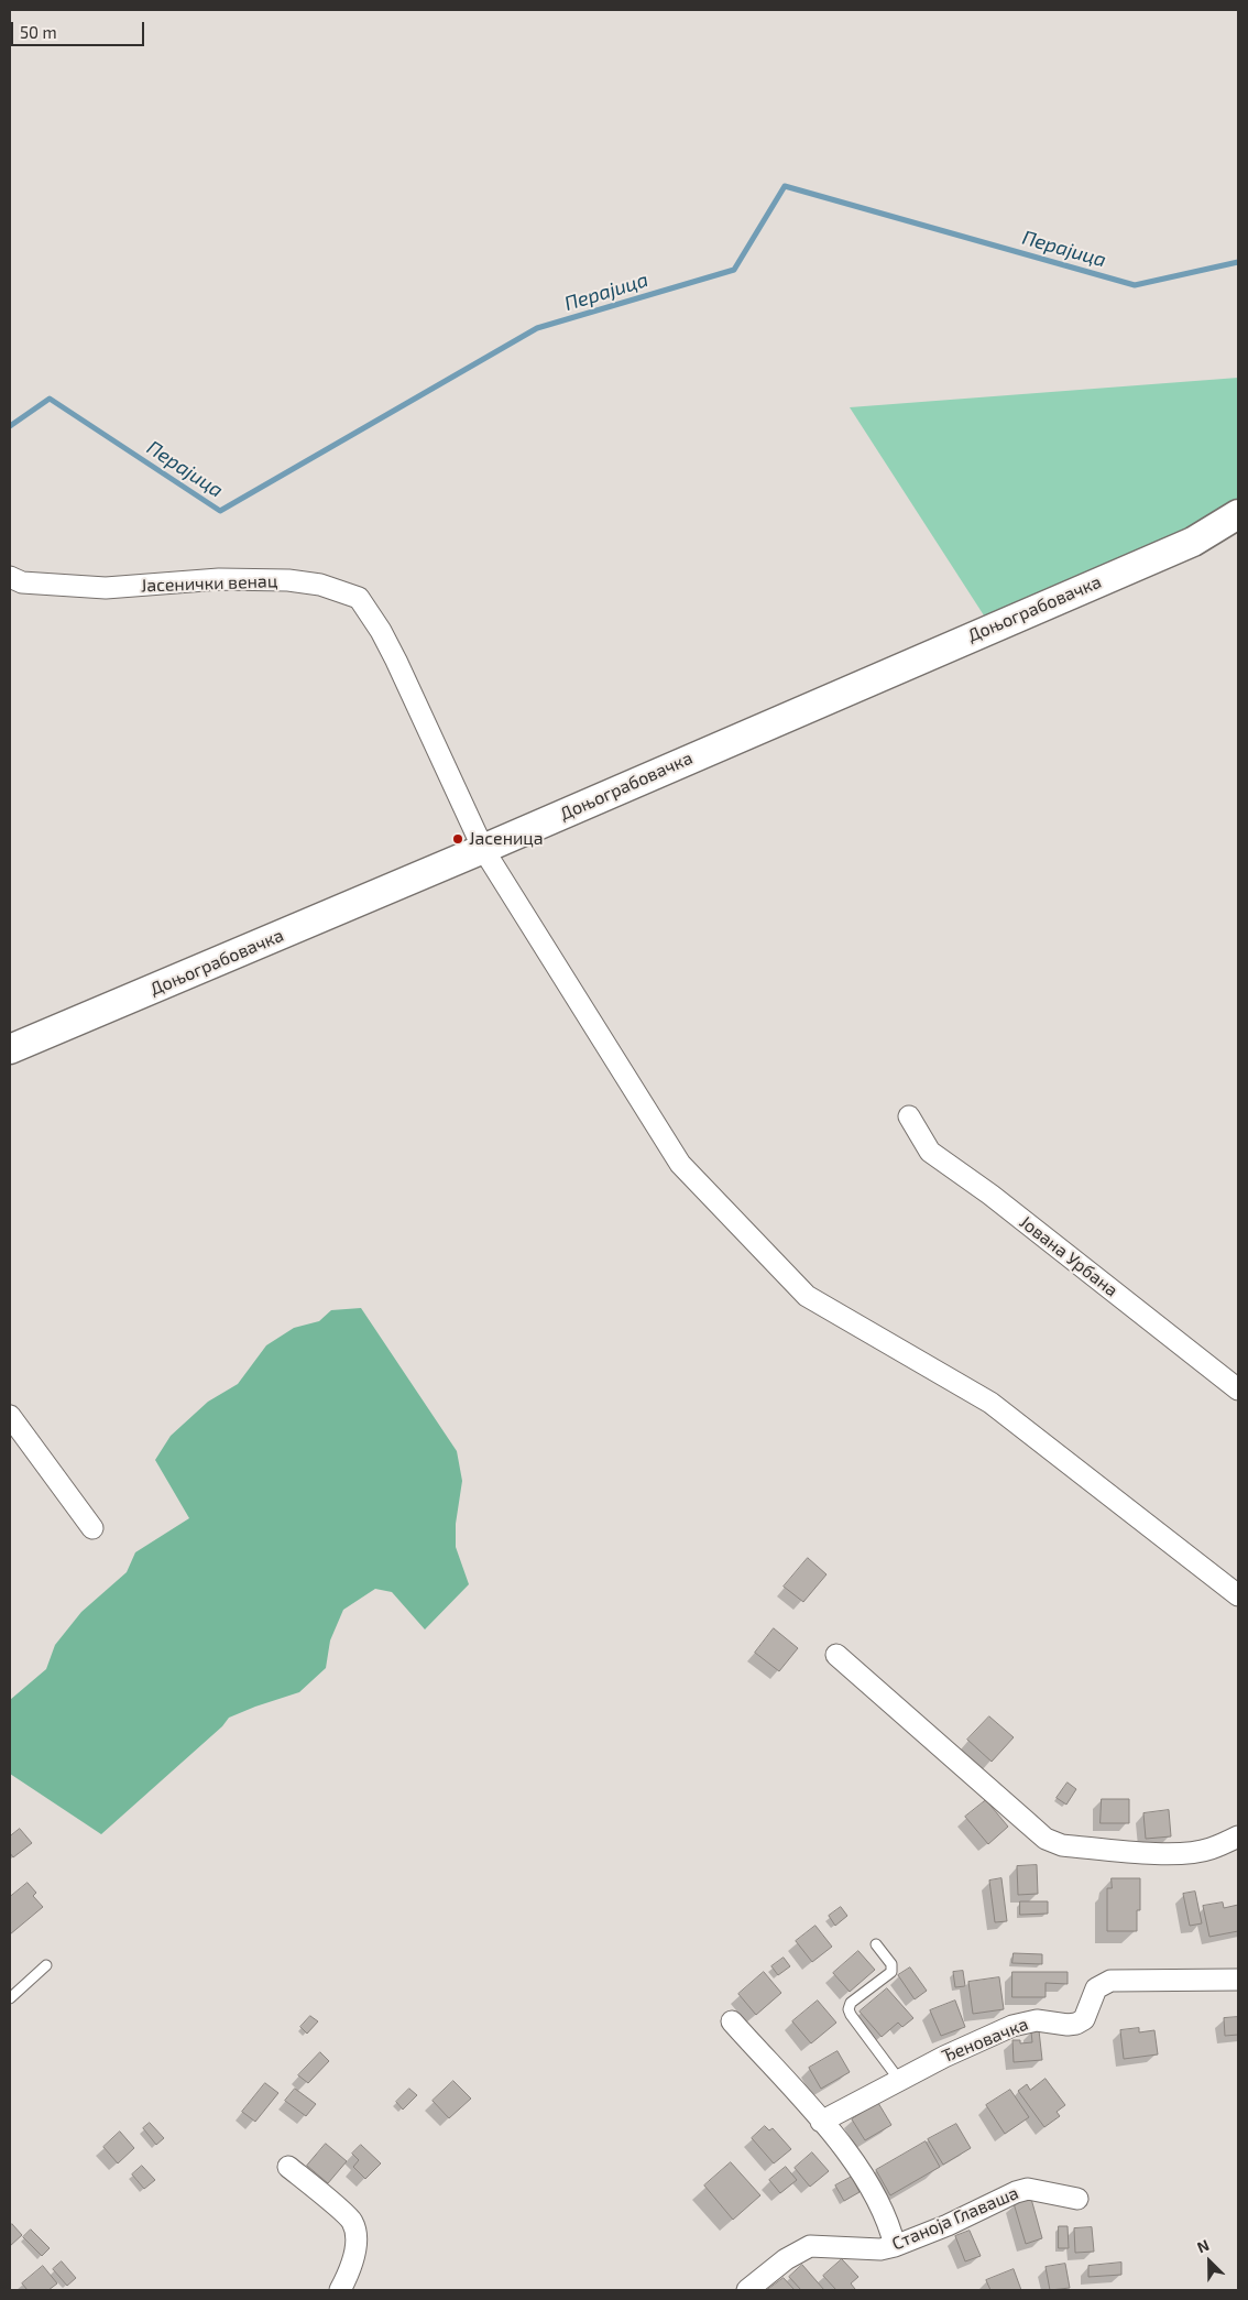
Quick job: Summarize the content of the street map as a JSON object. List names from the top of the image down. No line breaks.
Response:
{"streets":{"street":["Јасенички венац","Доњограбовачка","Јована Урбана","Ђеновачка","Станоја Главаша"]},"crossings":[["Јасенички венац","Доњограбовачка"]],"water":["Перајица"],"places":["Јасеница"],"scale_bar":"50 m","north":"top left"}
